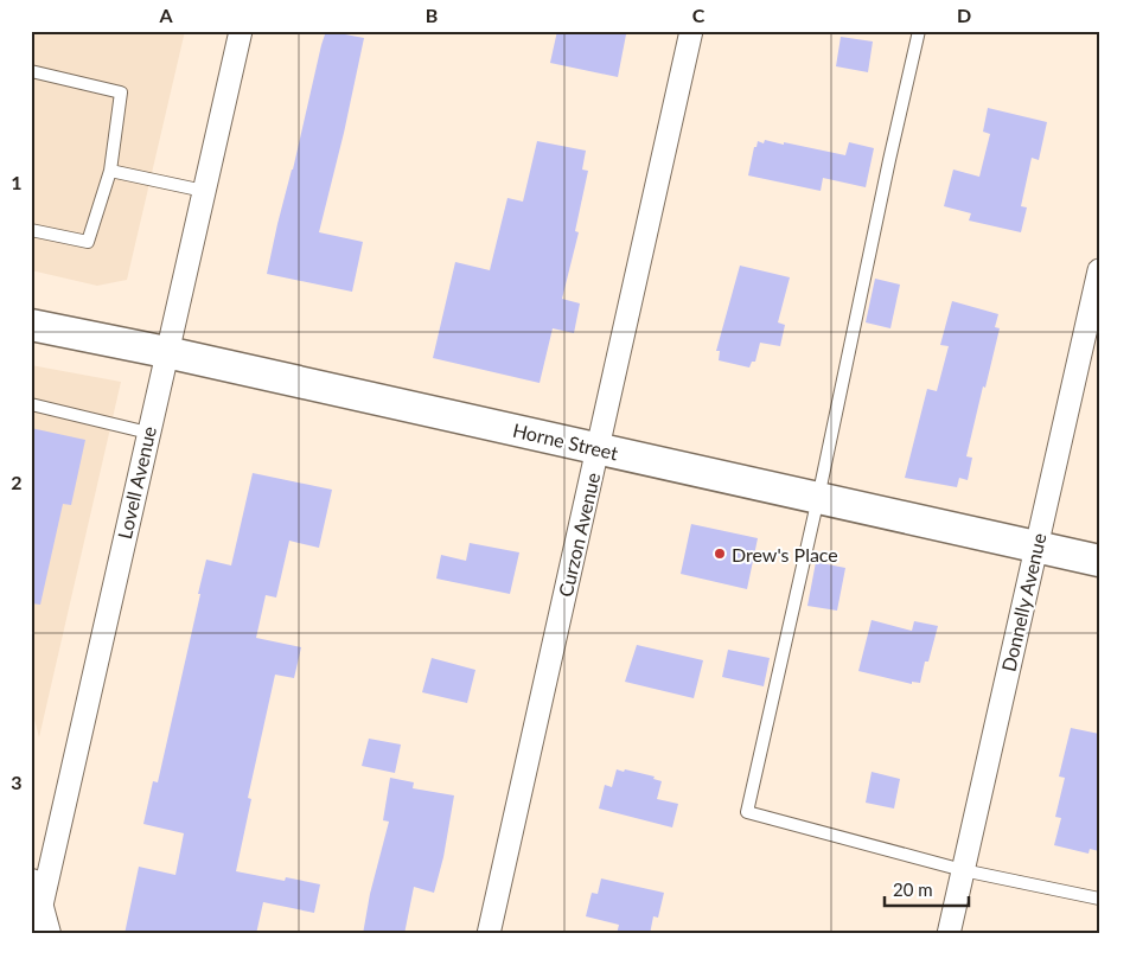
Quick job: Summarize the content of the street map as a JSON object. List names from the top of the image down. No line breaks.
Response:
{"streets":{"street":["Horne Street","Lovell Avenue","Curzon Avenue","Donnelly Avenue"]},"crossings":[["Horne Street","Lovell Avenue"],["Horne Street","Curzon Avenue"],["Horne Street","Donnelly Avenue"]],"places":["Drew's Place"],"scale_bar":"20 m","grid":{"columns":["A","B","C","D"],"rows":["1","2","3"]}}
